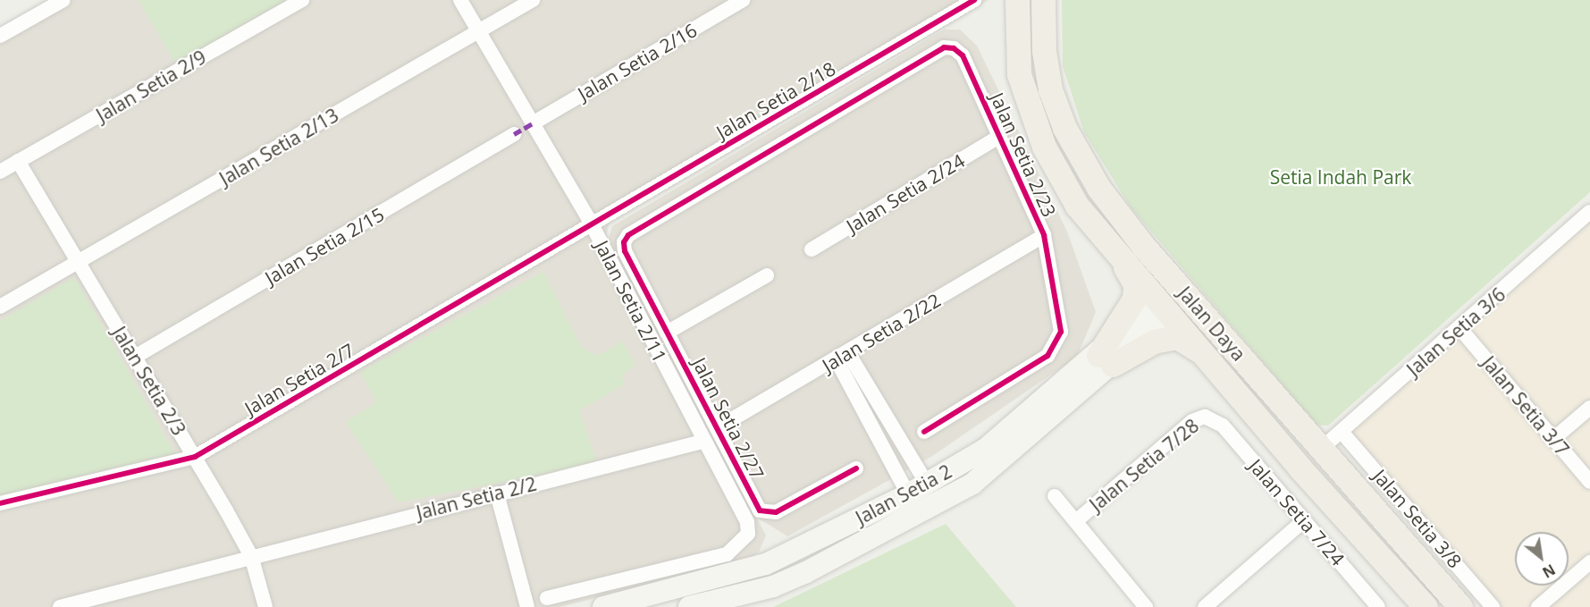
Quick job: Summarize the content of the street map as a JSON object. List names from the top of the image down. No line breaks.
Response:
{"streets":{"main road":["Jalan Daya"],"street":["Jalan Setia 2/16","Jalan Setia 2/9","Jalan Setia 2/18","Jalan Setia 2/13","Jalan Setia 2/23","Jalan Setia 2/24","Jalan Setia 2/15","Jalan Setia 2/11","Jalan Setia 3/6","Jalan Setia 2/22","Jalan Setia 2/7","Jalan Setia 2/3","Jalan Setia 3/7","Jalan Setia 2/27","Jalan Setia 7/28","Jalan Setia 2","Jalan Setia 2/2","Jalan Setia 7/24","Jalan Setia 3/8"]},"crossings":[["Jalan Setia 2/16","Jalan Setia 2/11"],["Jalan Setia 2/9","Jalan Setia 2/3"],["Jalan Setia 2/18","Jalan Setia 2/11"],["Jalan Setia 2/18","Jalan Setia 2/7"],["Jalan Setia 2/13","Jalan Setia 2/11"],["Jalan Setia 2/13","Jalan Setia 2/3"],["Jalan Setia 2/23","Jalan Setia 2/24"],["Jalan Setia 2/23","Jalan Setia 2/22"],["Jalan Setia 2/23","Jalan Setia 2/27"],["Jalan Setia 2/15","Jalan Setia 2/3"],["Jalan Setia 2/11","Jalan Setia 2/7"],["Jalan Setia 2/11","Jalan Setia 2/2"],["Jalan Daya","Jalan Setia 3/6"],["Jalan Daya","Jalan Setia 2"],["Jalan Setia 3/6","Jalan Setia 3/7"],["Jalan Setia 3/6","Jalan Setia 3/8"],["Jalan Setia 2/22","Jalan Setia 2/27"],["Jalan Setia 2/7","Jalan Setia 2/3"],["Jalan Setia 2/3","Jalan Setia 2/2"],["Jalan Setia 7/28","Jalan Setia 7/24"]],"parks":["Setia Indah Park"],"north":"bottom right"}
